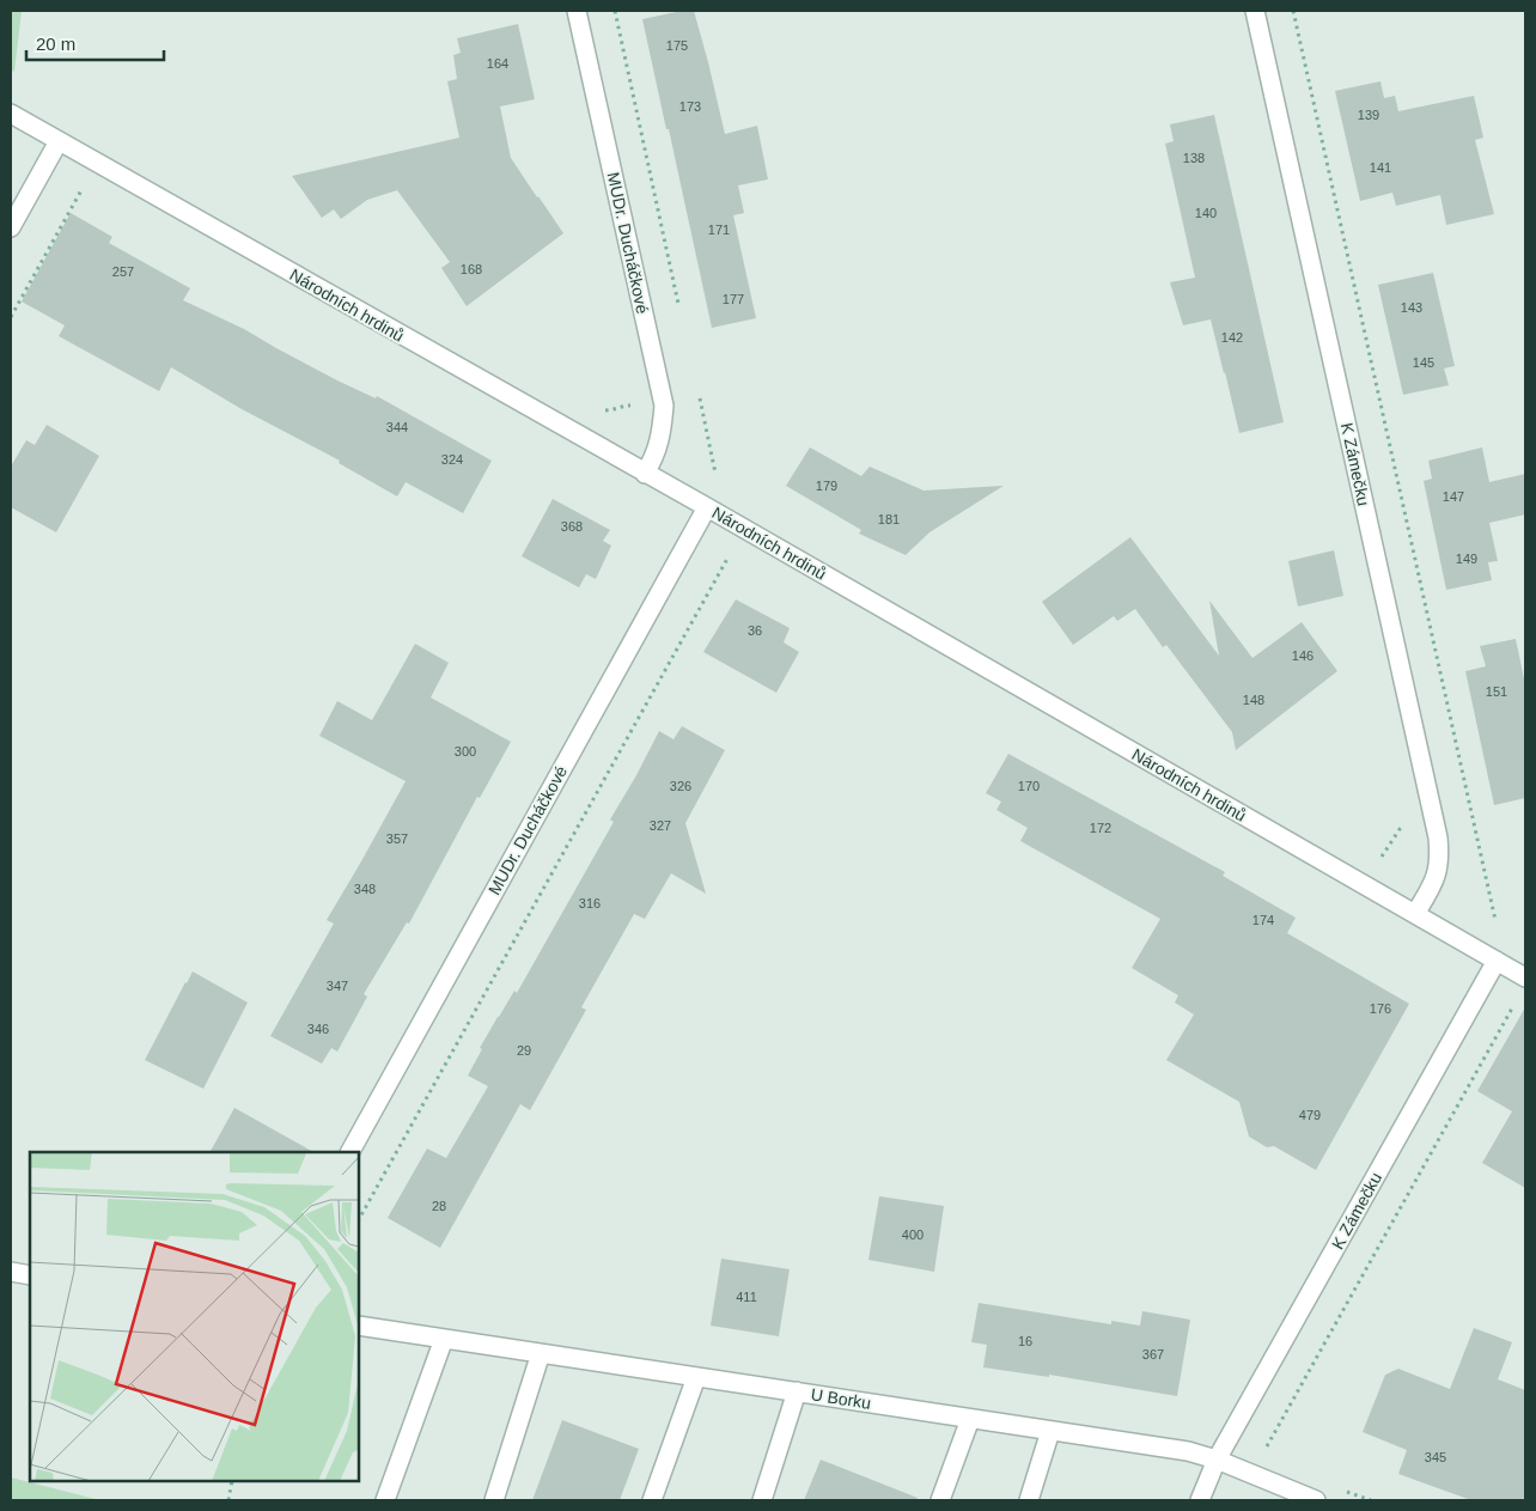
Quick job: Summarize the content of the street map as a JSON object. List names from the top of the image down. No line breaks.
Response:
{"streets":{"street":["MUDr. Ducháčkové","Národních hrdinů","K Zámečku","U Borku"]},"crossings":[["MUDr. Ducháčkové","Národních hrdinů"],["Národních hrdinů","K Zámečku"],["K Zámečku","U Borku"]],"house_numbers":["175","164","173","139","138","141","140","171","168","257","177","143","142","145","344","324","179","147","181","368","149","36","146","151","148","300","326","170","327","172","357","348","316","174","347","176","346","29","479","28","400","411","16","367","345"],"scale_bar":"20 m"}
